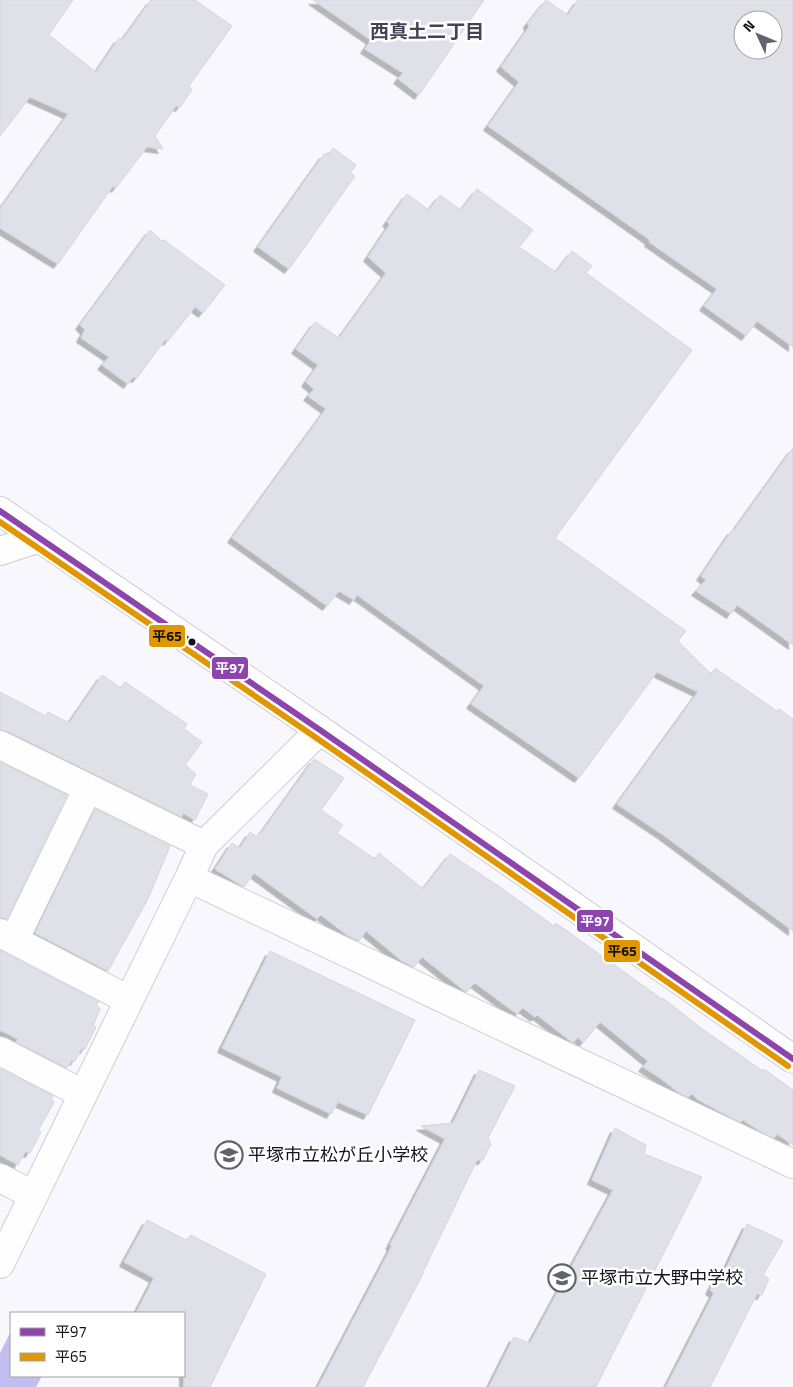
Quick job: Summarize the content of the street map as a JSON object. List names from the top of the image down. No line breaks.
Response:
{"districts":["西真土二丁目"],"places":{"school or university":["平塚市立松が丘小学校","平塚市立大野中学校"]},"lines":["transit line 平97","transit line 平65"],"legend":["平97","平65"],"north":"top left"}
